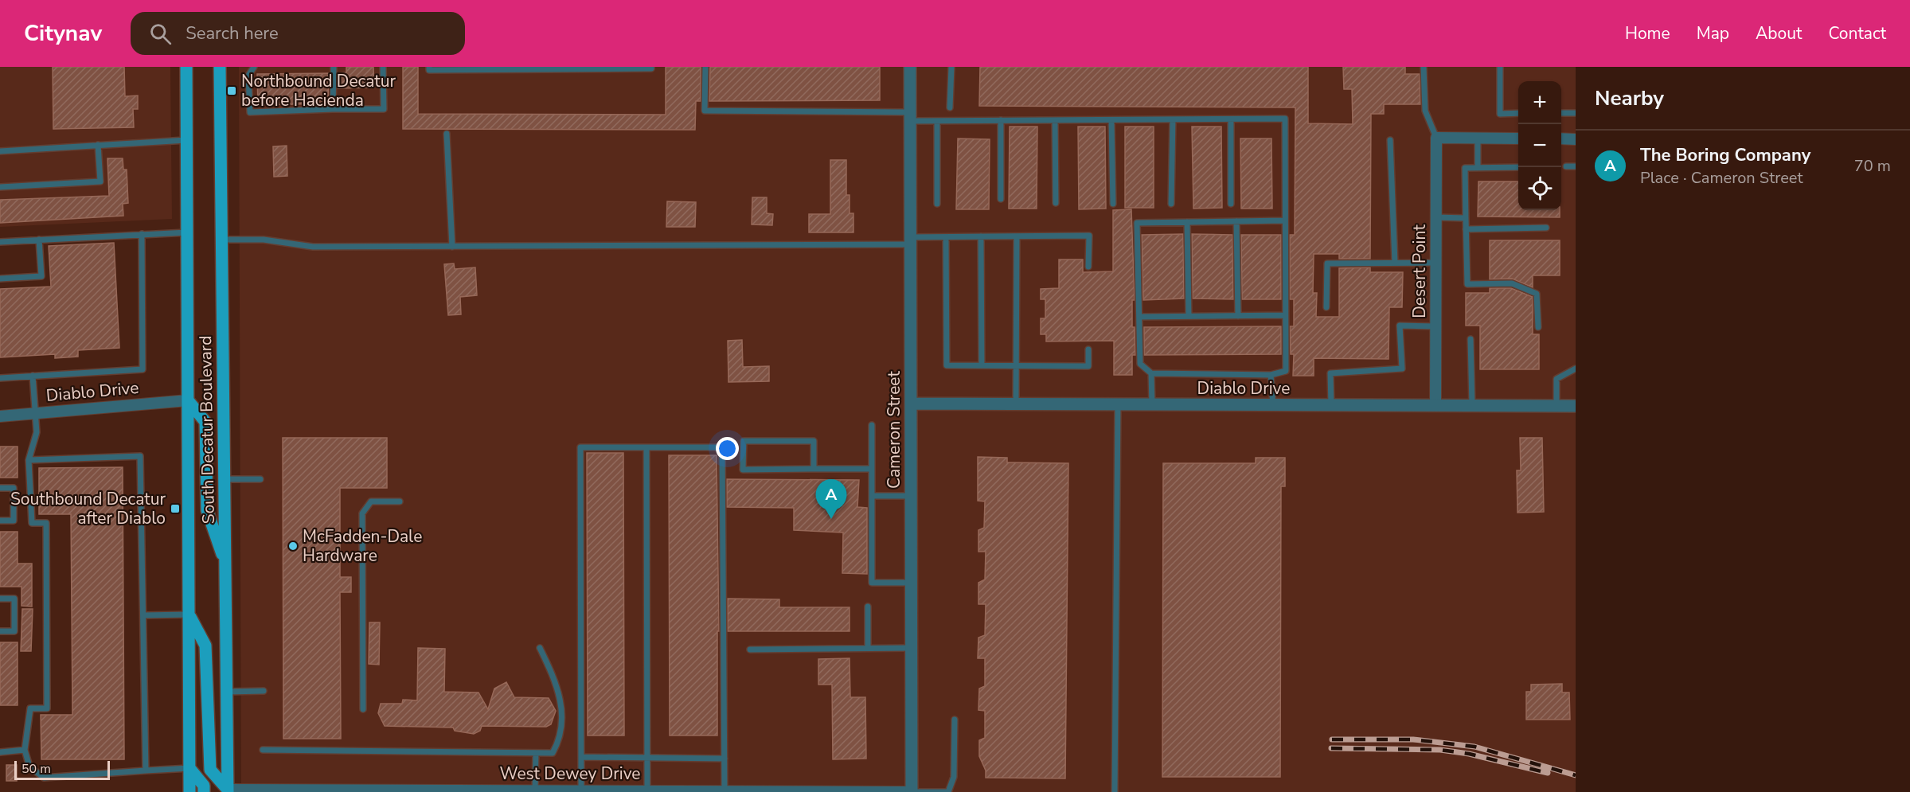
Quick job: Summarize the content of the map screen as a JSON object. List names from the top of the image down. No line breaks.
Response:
{"streets":{"main road":["South Decatur Boulevard"],"street":["Desert Point","Diablo Drive","Cameron Street","West Dewey Drive"]},"crossings":[["Desert Point","Diablo Drive"],["Diablo Drive","South Decatur Boulevard"],["Diablo Drive","Cameron Street"],["South Decatur Boulevard","West Dewey Drive"],["Cameron Street","West Dewey Drive"]],"places":{"transit":["Northbound Decatur before Hacienda","Southbound Decatur after Diablo"],"other":["McFadden-Dale Hardware"]},"scale_bar":"50 m","page":{"header":"Citynav","search":"Search here","nav":["Home","Map","About","Contact"],"heading":"Nearby","map_buttons":["+","−"],"list":[{"mark":"A","name":"The Boring Company","note":"Place · Cameron Street","value":"70 m"}],"pins":"A","scale":"50 m"}}
